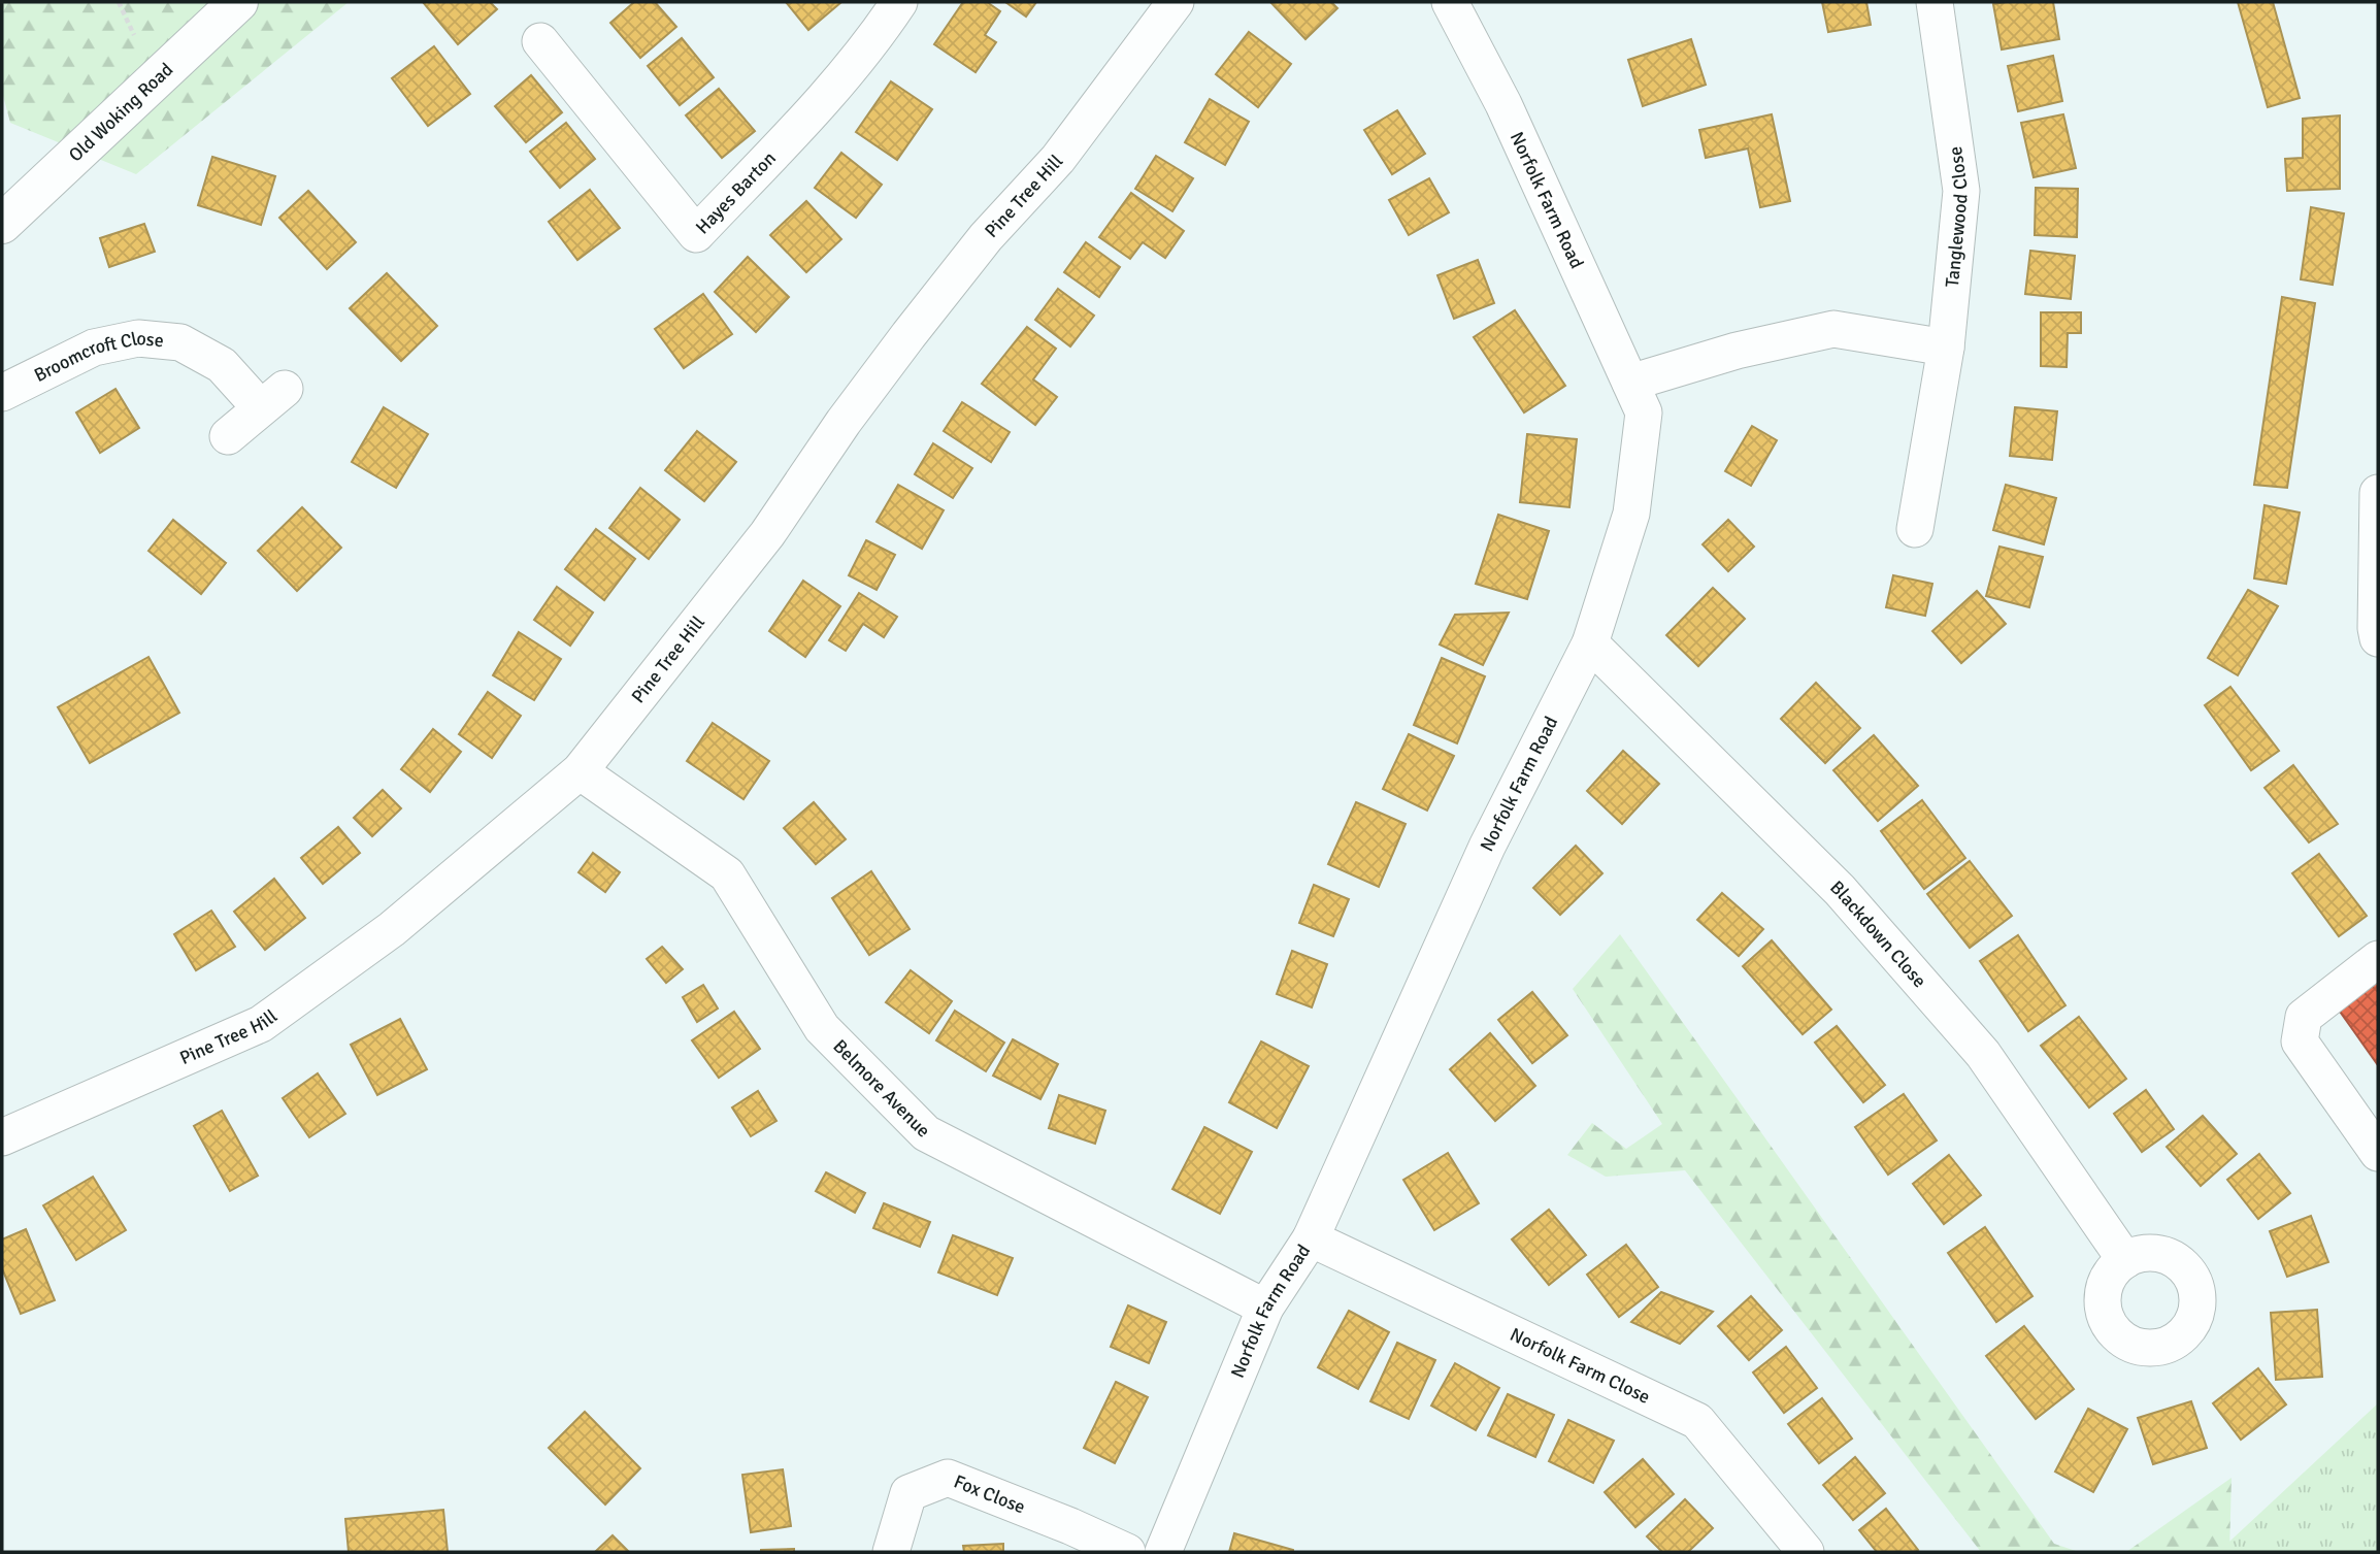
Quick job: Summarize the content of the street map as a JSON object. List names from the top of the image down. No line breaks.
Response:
{"streets":{"main road":["Old Woking Road"],"street":["Hayes Barton","Pine Tree Hill","Norfolk Farm Road","Tanglewood Close","Broomcroft Close","Blackdown Close","Belmore Avenue","Norfolk Farm Close","Fox Close"]},"crossings":[["Pine Tree Hill","Belmore Avenue"],["Norfolk Farm Road","Blackdown Close"],["Norfolk Farm Road","Belmore Avenue"],["Norfolk Farm Road","Norfolk Farm Close"]]}
